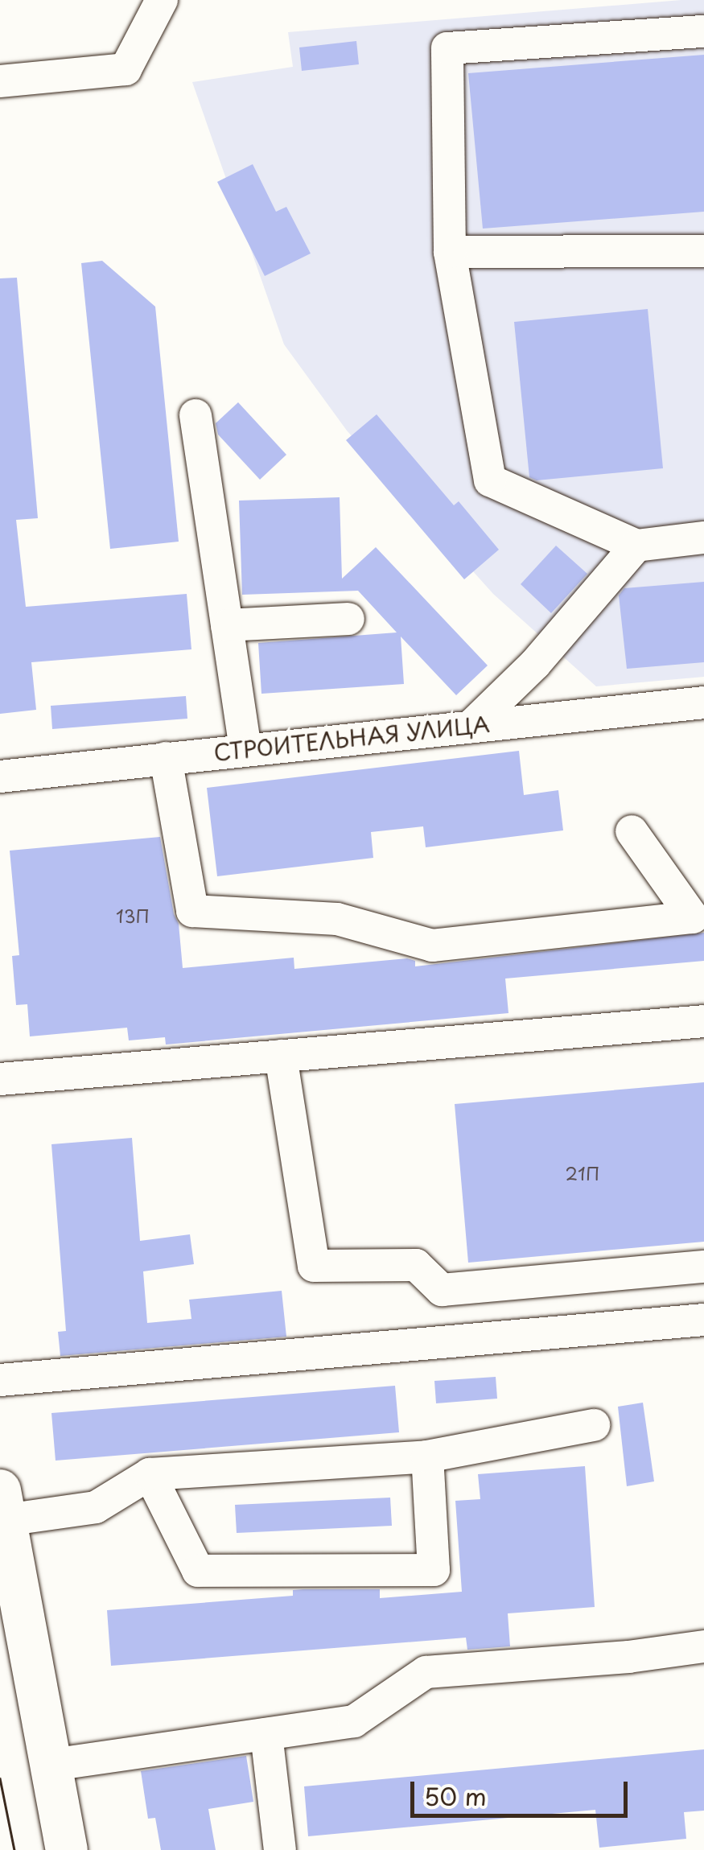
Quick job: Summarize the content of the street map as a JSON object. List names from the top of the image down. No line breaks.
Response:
{"streets":{"street":["СТРОИТЕЛЬНАЯ УЛИЦА"]},"house_numbers":["13П","21П"],"scale_bar":"50 m"}
